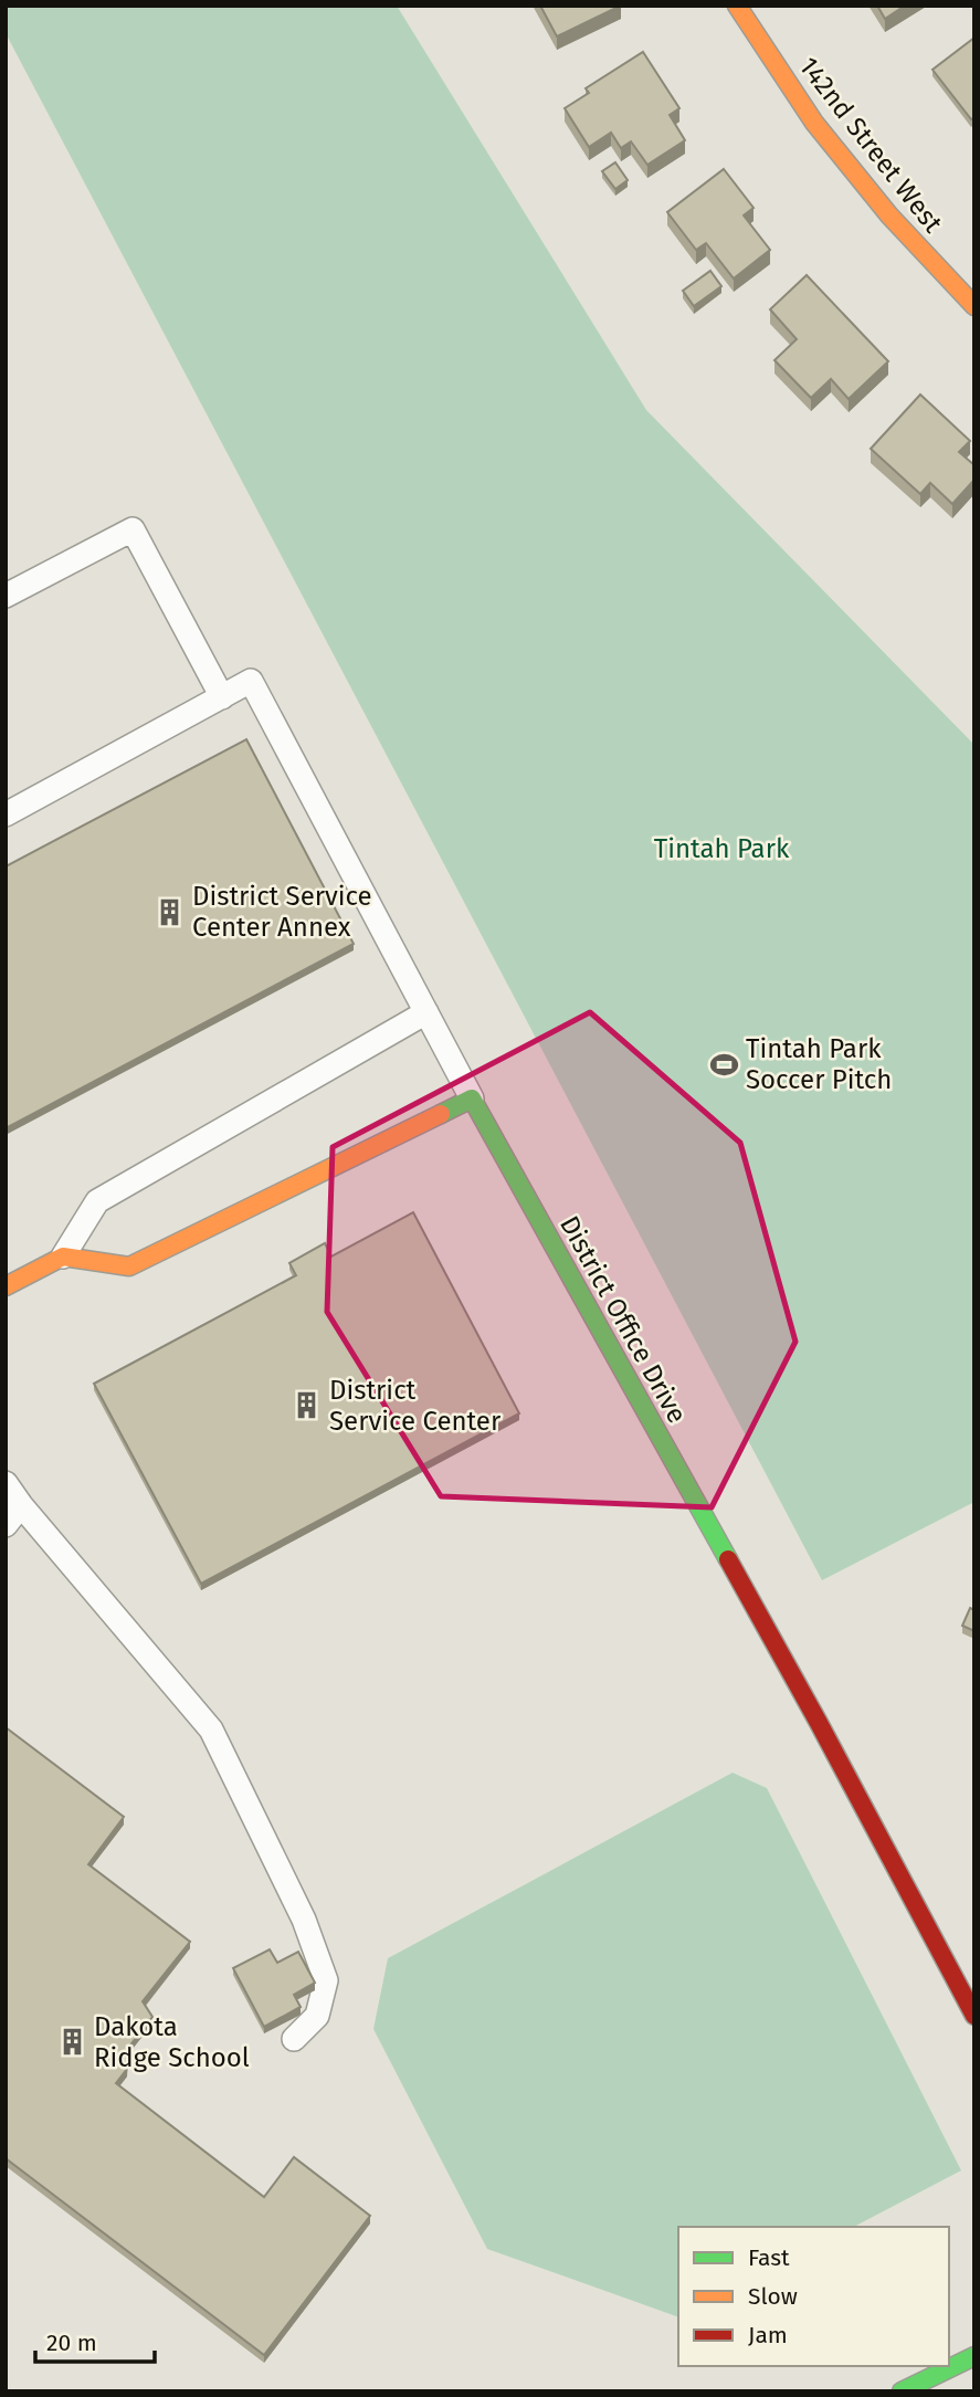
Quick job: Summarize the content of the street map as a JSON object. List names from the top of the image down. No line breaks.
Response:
{"streets":{"street":["142nd Street West","District Office Drive"]},"parks":["Tintah Park"],"places":{"building":["District Service Center Annex","District Service Center","Dakota Ridge School"],"sports":["Tintah Park Soccer Pitch"]},"legend":["Fast","Slow","Jam"],"scale_bar":"20 m"}
